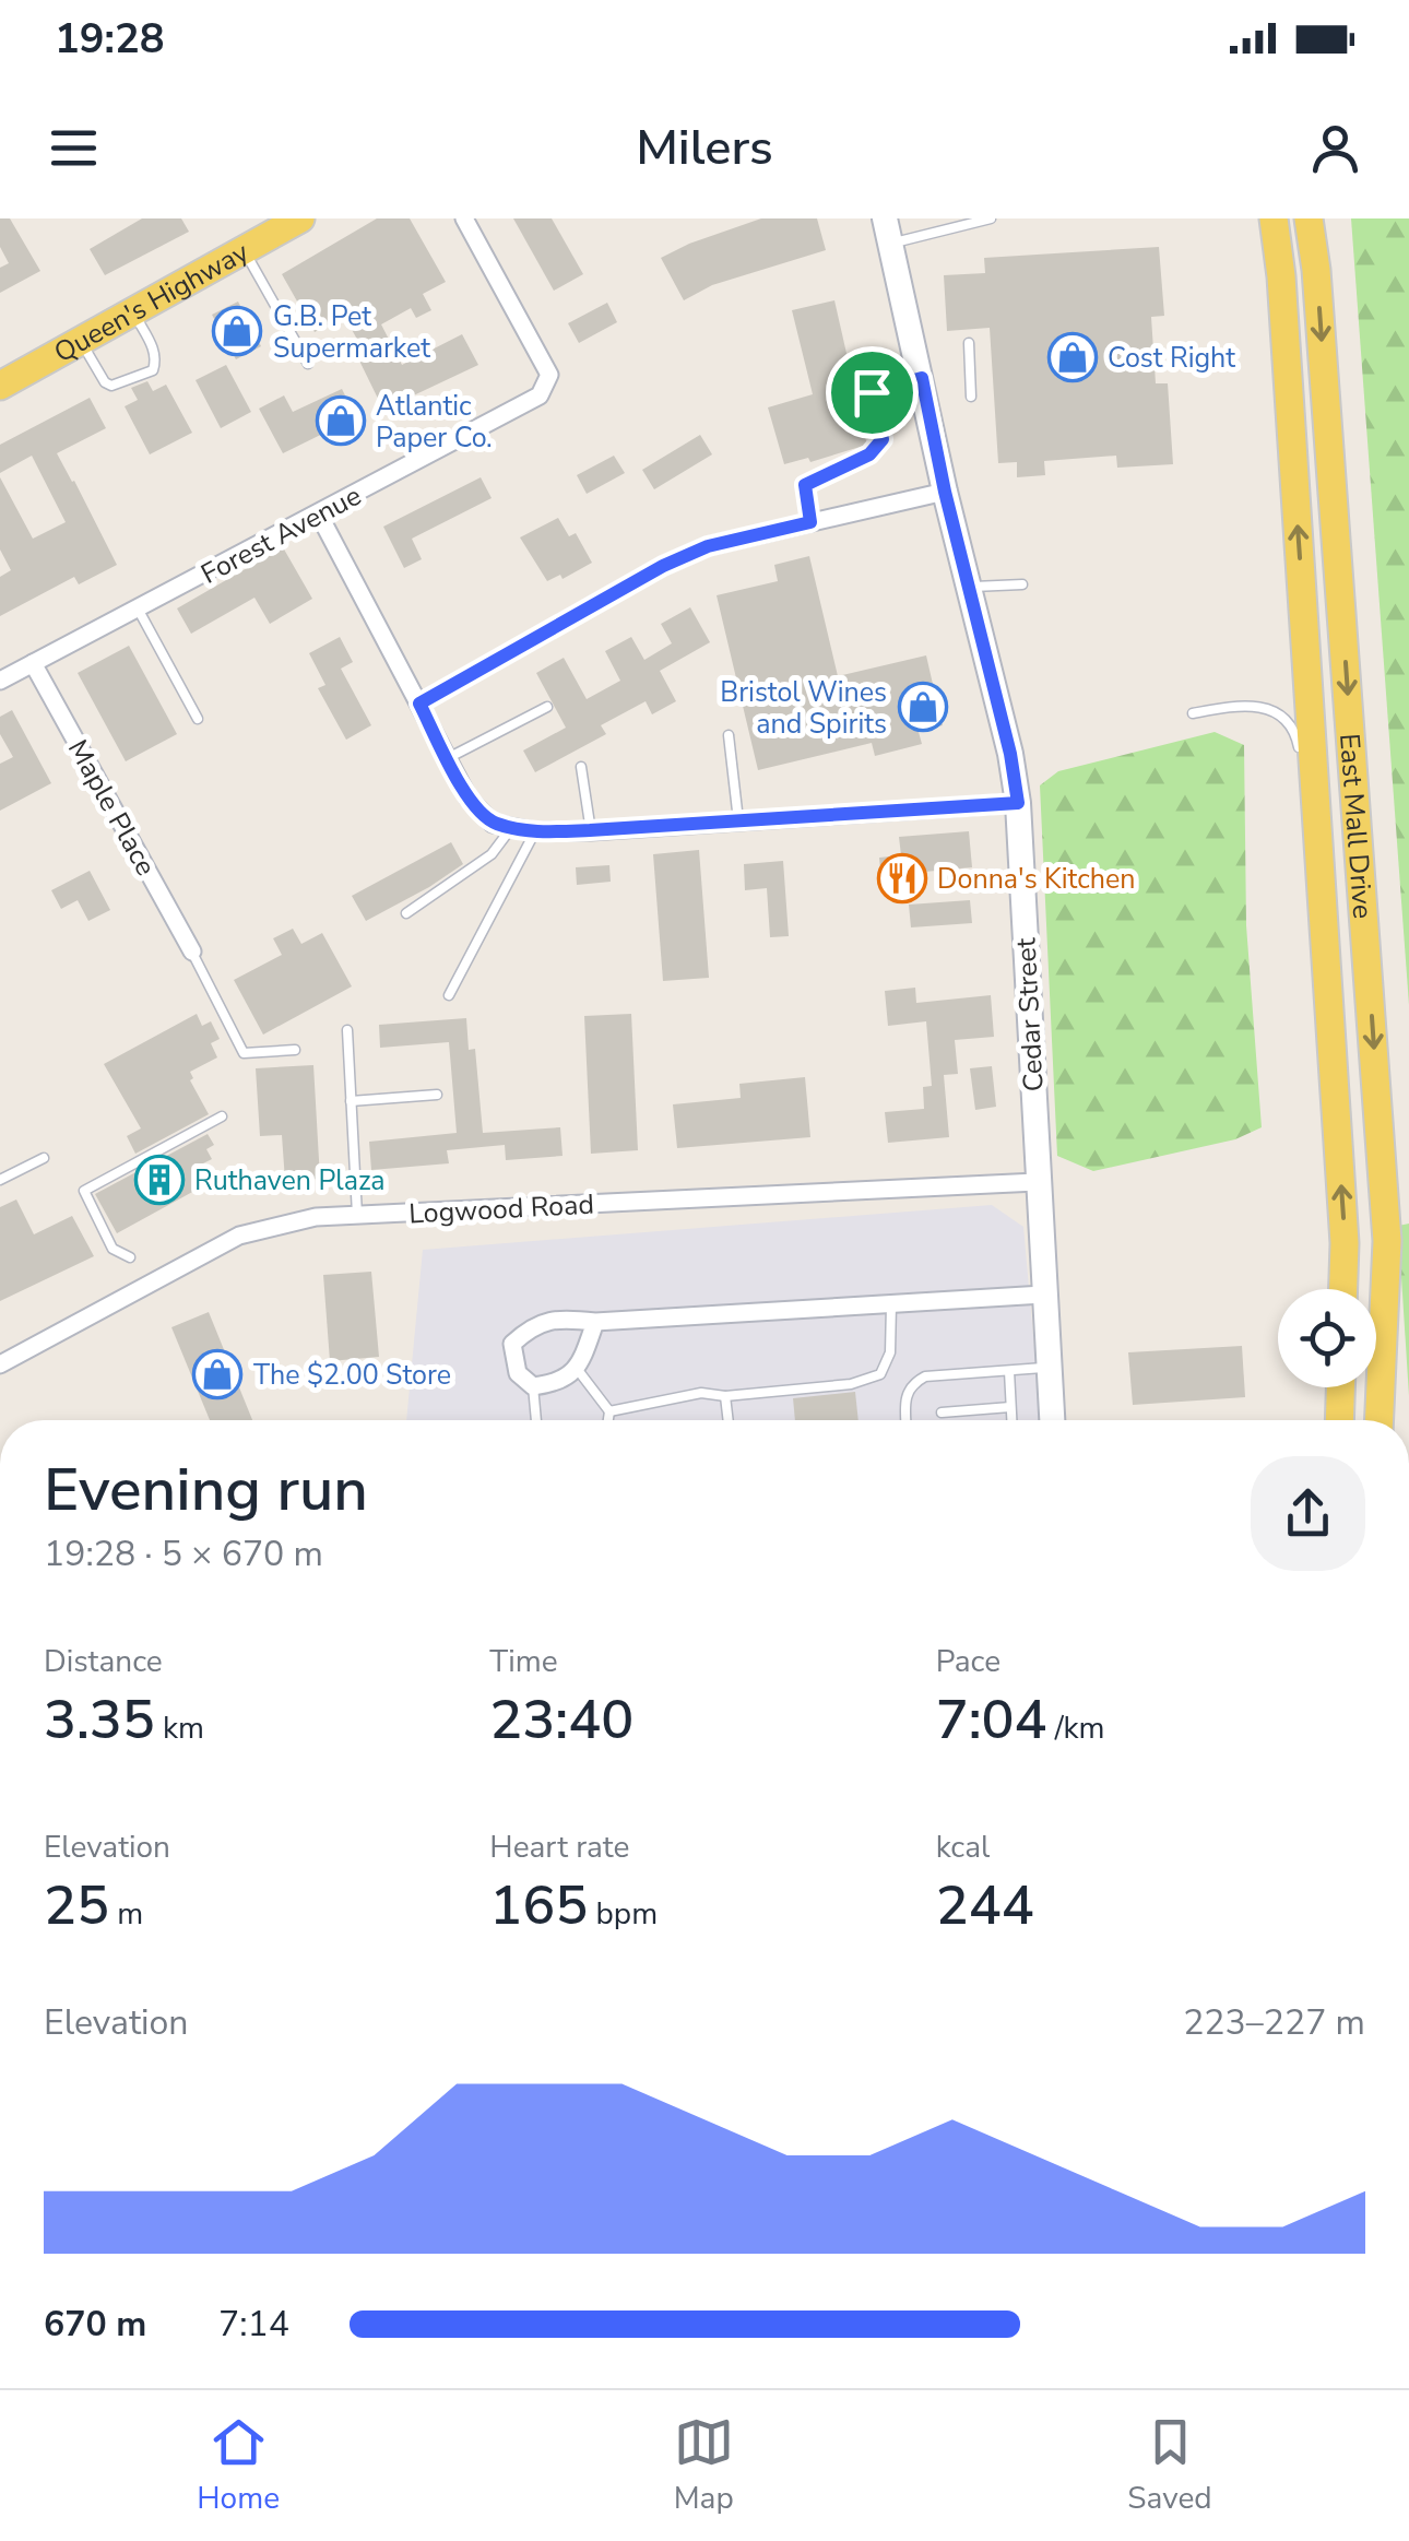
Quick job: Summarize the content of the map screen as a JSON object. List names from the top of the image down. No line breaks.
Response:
{"streets":{"main road":["Queen's Highway","East Mall Drive","Cedar Street"],"street":["Forest Avenue","Maple Place","Logwood Road"]},"crossings":[["Forest Avenue","Maple Place"],["Cedar Street","Logwood Road"]],"places":{"shop":["G.B. Pet Supermarket","Cost Right","Atlantic Paper Co.","Bristol Wines and Spirits","The $2.00 Store"],"restaurant":["Donna's Kitchen"],"building":["Ruthaven Plaza"]},"page":{"status":"19:28","header":"Milers","heading":["Evening run","19:28 · 5 × 670 m"],"stats":[["Distance","3.35 km"],["Time","23:40"],["Pace","7:04 /km"],["Elevation","25 m"],["Heart rate","165 bpm"],["kcal","244"]],"chart":["Elevation","223–227 m"],"list":[{"name":"670 m","note":"7:14"}],"tabs":["Home","Map","Saved"]}}
